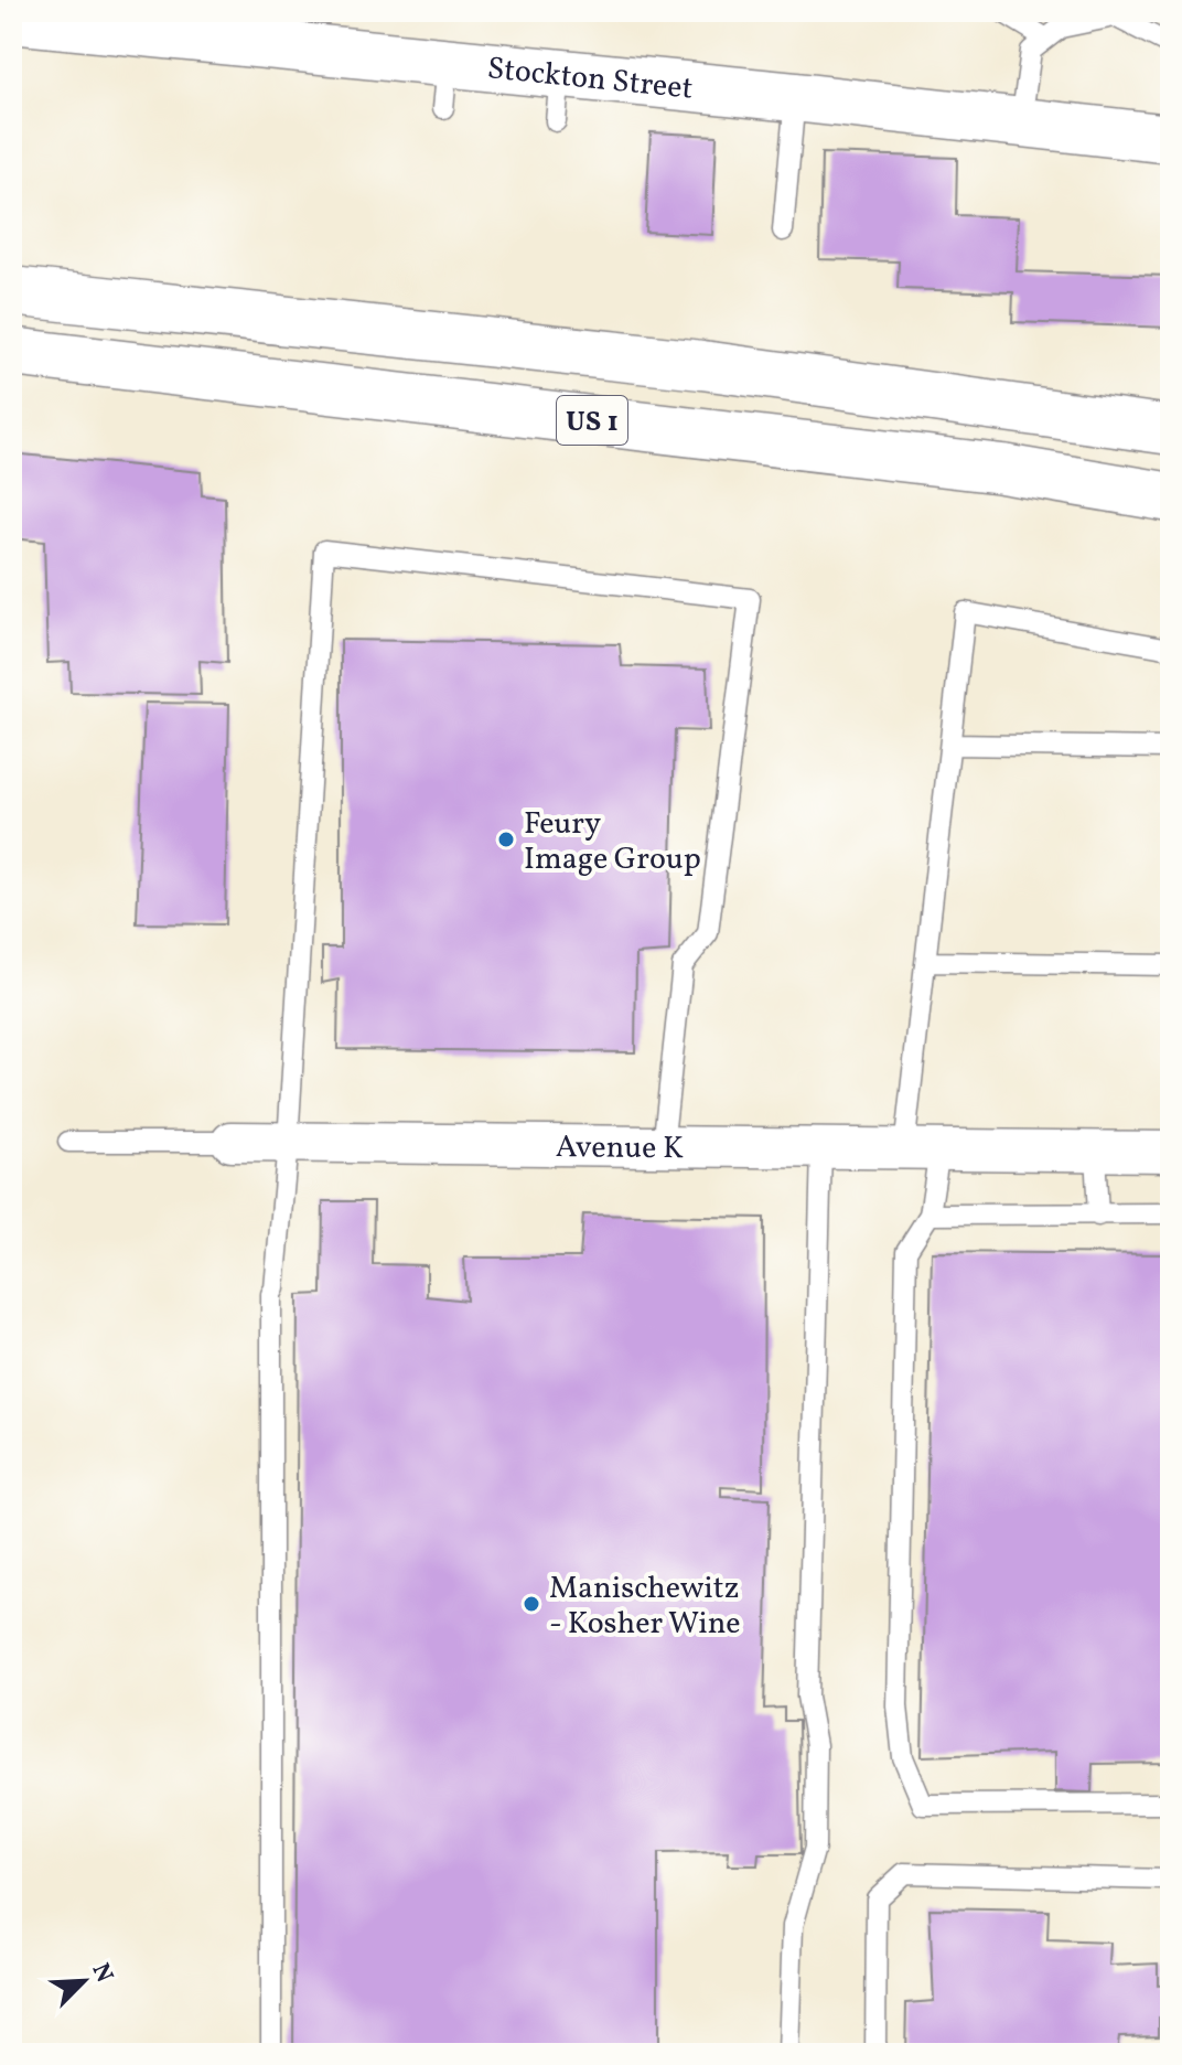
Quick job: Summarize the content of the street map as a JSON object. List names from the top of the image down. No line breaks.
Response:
{"streets":{"main road":["Stockton Street","US 1"],"street":["Avenue K"]},"places":["Feury Image Group","Manischewitz - Kosher Wine"],"north":"top right"}
